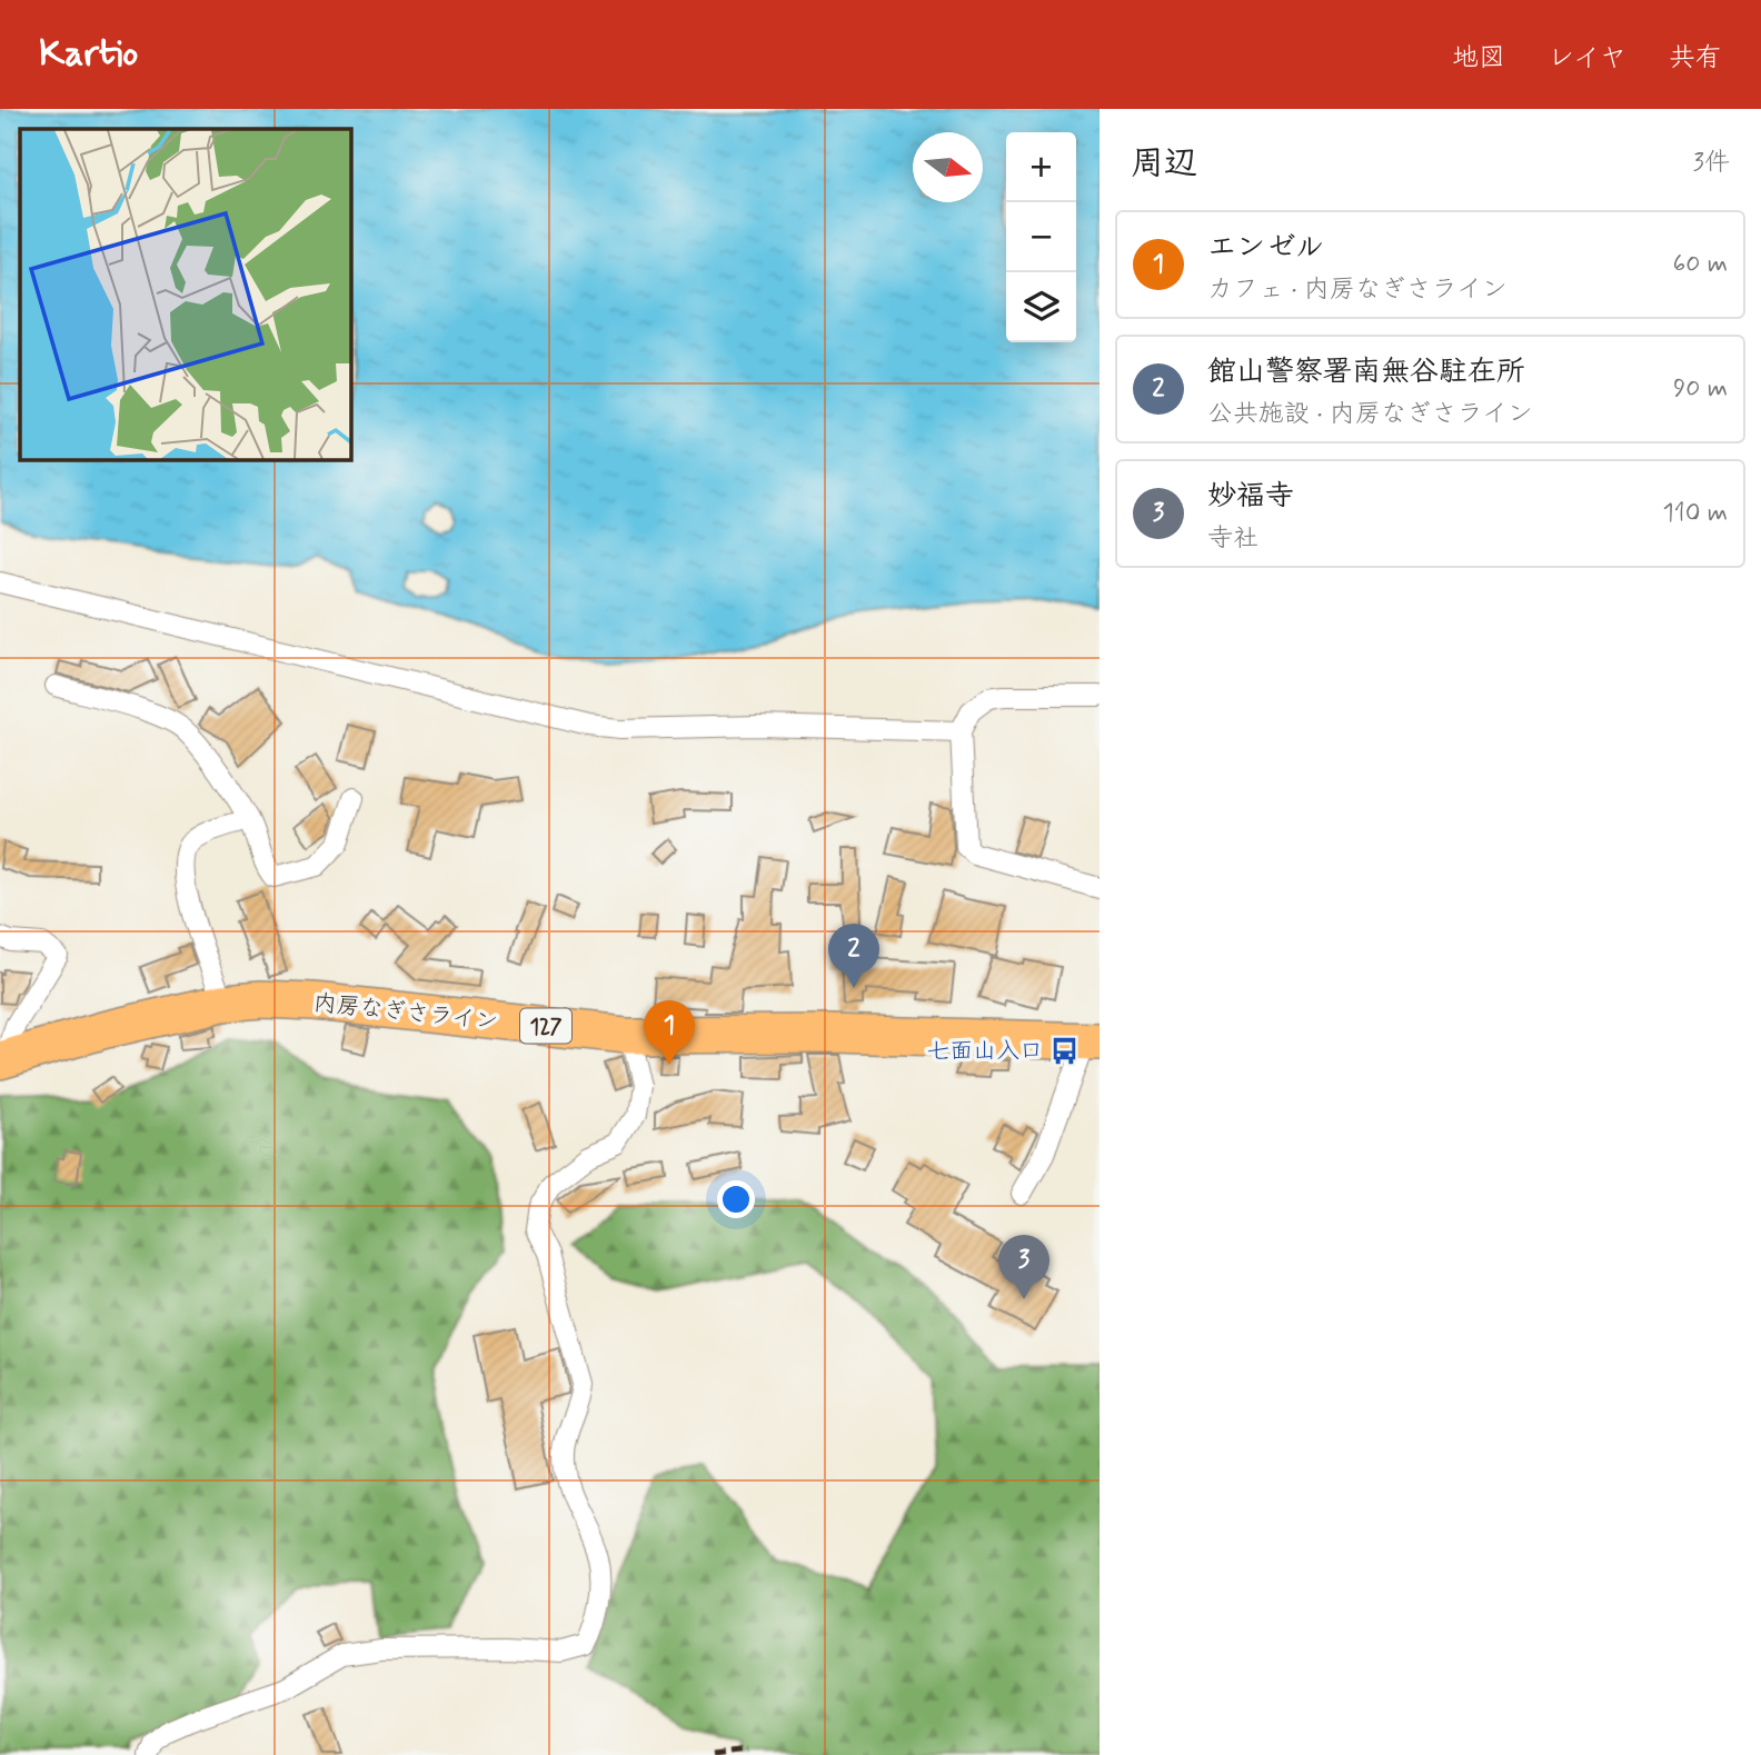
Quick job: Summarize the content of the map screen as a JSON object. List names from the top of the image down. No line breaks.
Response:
{"streets":{"highway":["内房なぎさライン","127"]},"places":{"bus stop":["七面山入口"]},"north":"right","page":{"header":"Kartio","nav":["地図","レイヤ","共有"],"heading":["周辺","3件"],"map_buttons":["+","−"],"list":[{"mark":"1","name":"エンゼル","note":"カフェ · 内房なぎさライン","value":"60 m"},{"mark":"2","name":"館山警察署南無谷駐在所","note":"公共施設 · 内房なぎさライン","value":"90 m"},{"mark":"3","name":"妙福寺","note":"寺社","value":"110 m"}],"pins":["2","1","3"]}}
